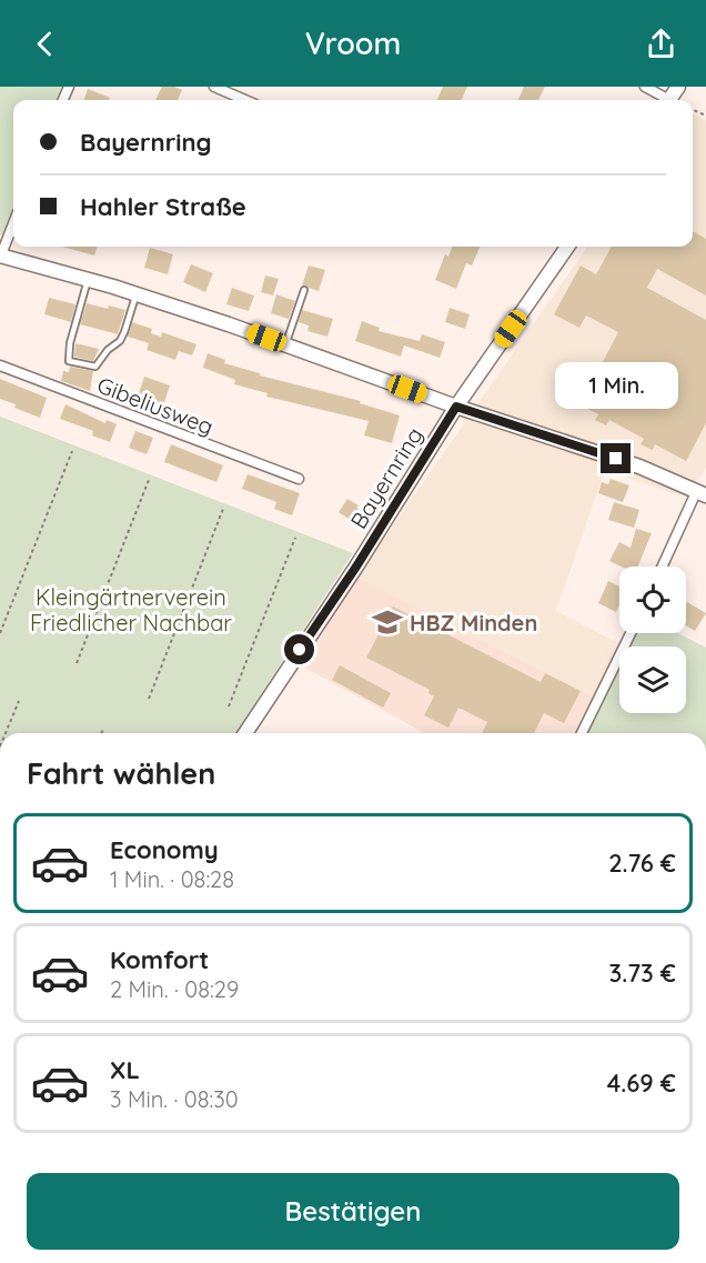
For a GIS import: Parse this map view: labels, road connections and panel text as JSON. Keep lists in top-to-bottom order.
{
  "streets": {
    "street": ["Gibeliusweg", "Bayernring"]
  },
  "parks": ["Kleingärtnerverein Friedlicher Nachbar"],
  "places": {
    "school or university": ["HBZ Minden"]
  },
  "page": {
    "header": "Vroom",
    "banner": ["Bayernring", "Hahler Straße"],
    "bubble": "1 Min.",
    "heading": "Fahrt wählen",
    "list": [
      {
        "name": "Economy",
        "note": "1 Min. · 08:28",
        "value": "2.76 €"
      },
      {
        "name": "Komfort",
        "note": "2 Min. · 08:29",
        "value": "3.73 €"
      },
      {
        "name": "XL",
        "note": "3 Min. · 08:30",
        "value": "4.69 €"
      }
    ],
    "buttons": "Bestätigen"
  }
}
